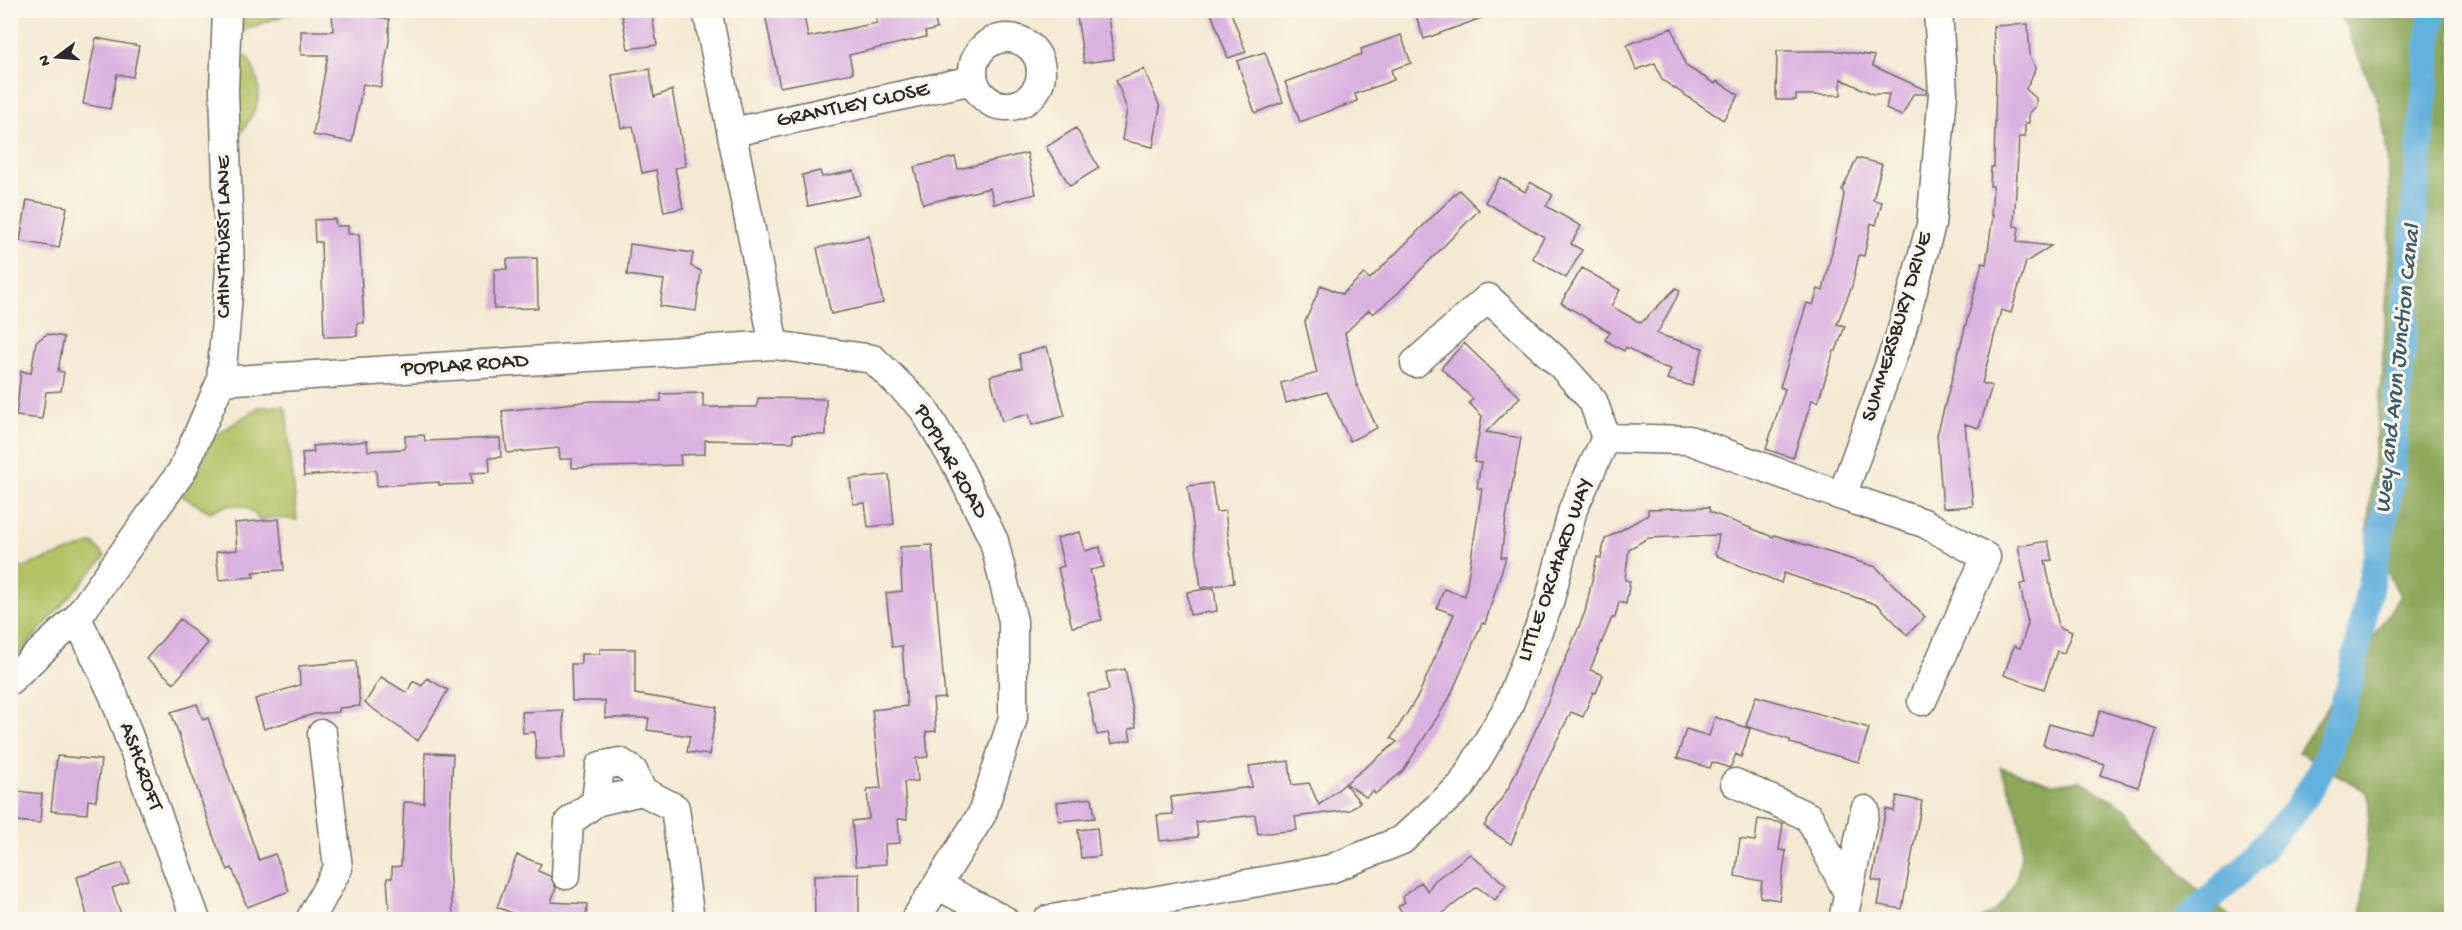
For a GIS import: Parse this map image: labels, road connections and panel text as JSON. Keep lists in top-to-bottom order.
{
  "streets": {
    "street": [
      "GRANTLEY CLOSE",
      "CHINTHURST LANE",
      "SUMMERSBURY DRIVE",
      "POPLAR ROAD",
      "LITTLE ORCHARD WAY",
      "ASHCROFT"
    ]
  },
  "crossings": [
    ["CHINTHURST LANE", "POPLAR ROAD"],
    ["CHINTHURST LANE", "ASHCROFT"]
  ],
  "water": ["Wey and Arun Junction Canal"],
  "north": "left"
}
